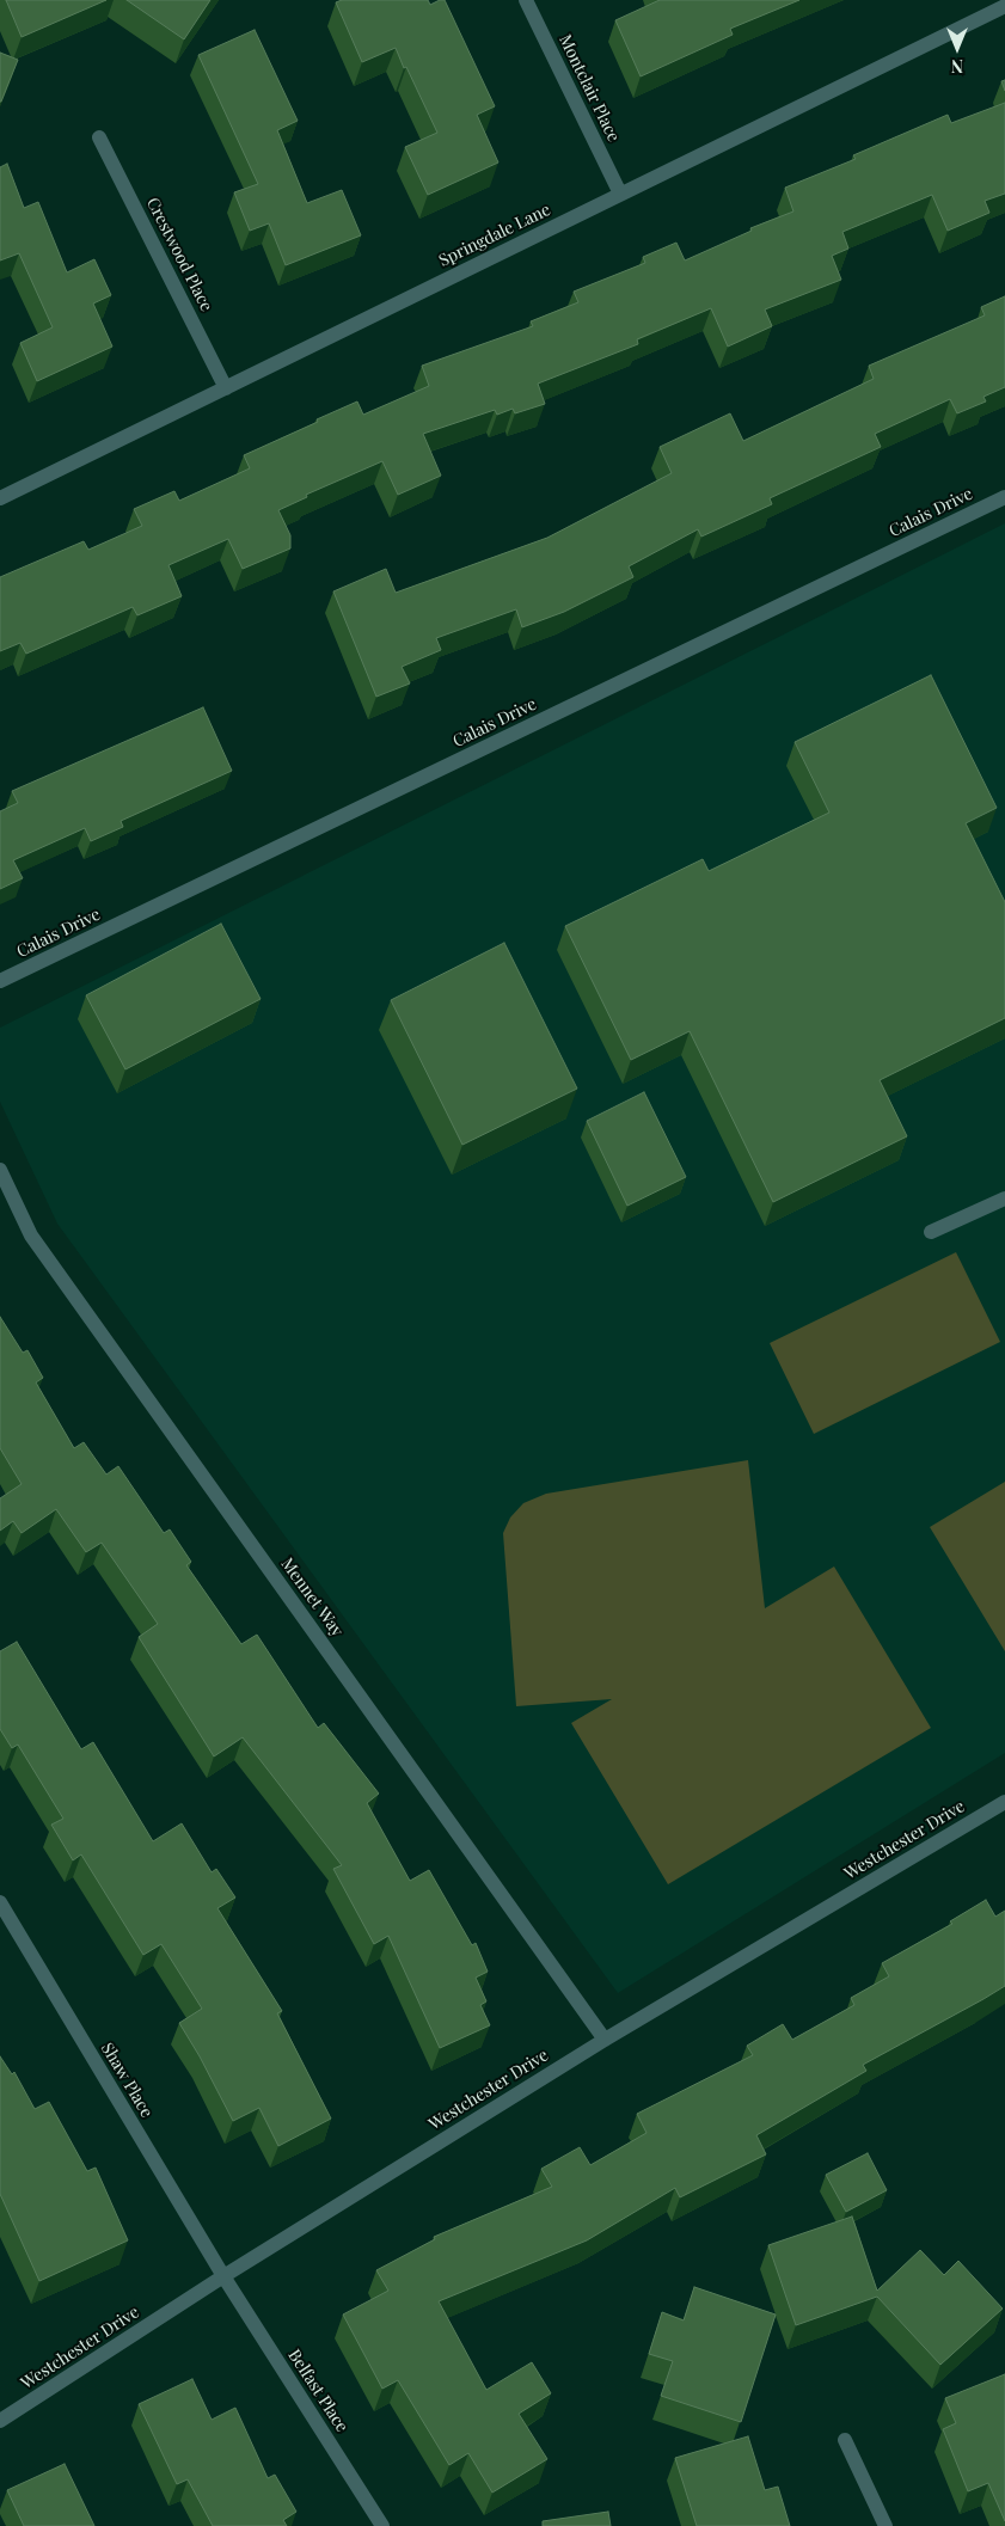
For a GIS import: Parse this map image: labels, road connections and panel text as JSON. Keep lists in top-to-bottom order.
{
  "streets": {
    "street": [
      "Montclair Place",
      "Springdale Lane",
      "Crestwood Place",
      "Calais Drive",
      "Mennet Way",
      "Westchester Drive",
      "Shaw Place",
      "Belfast Place"
    ]
  },
  "crossings": [
    ["Montclair Place", "Springdale Lane"],
    ["Springdale Lane", "Crestwood Place"],
    ["Mennet Way", "Westchester Drive"],
    ["Westchester Drive", "Shaw Place"],
    ["Westchester Drive", "Belfast Place"],
    ["Shaw Place", "Belfast Place"]
  ],
  "north": "bottom"
}
